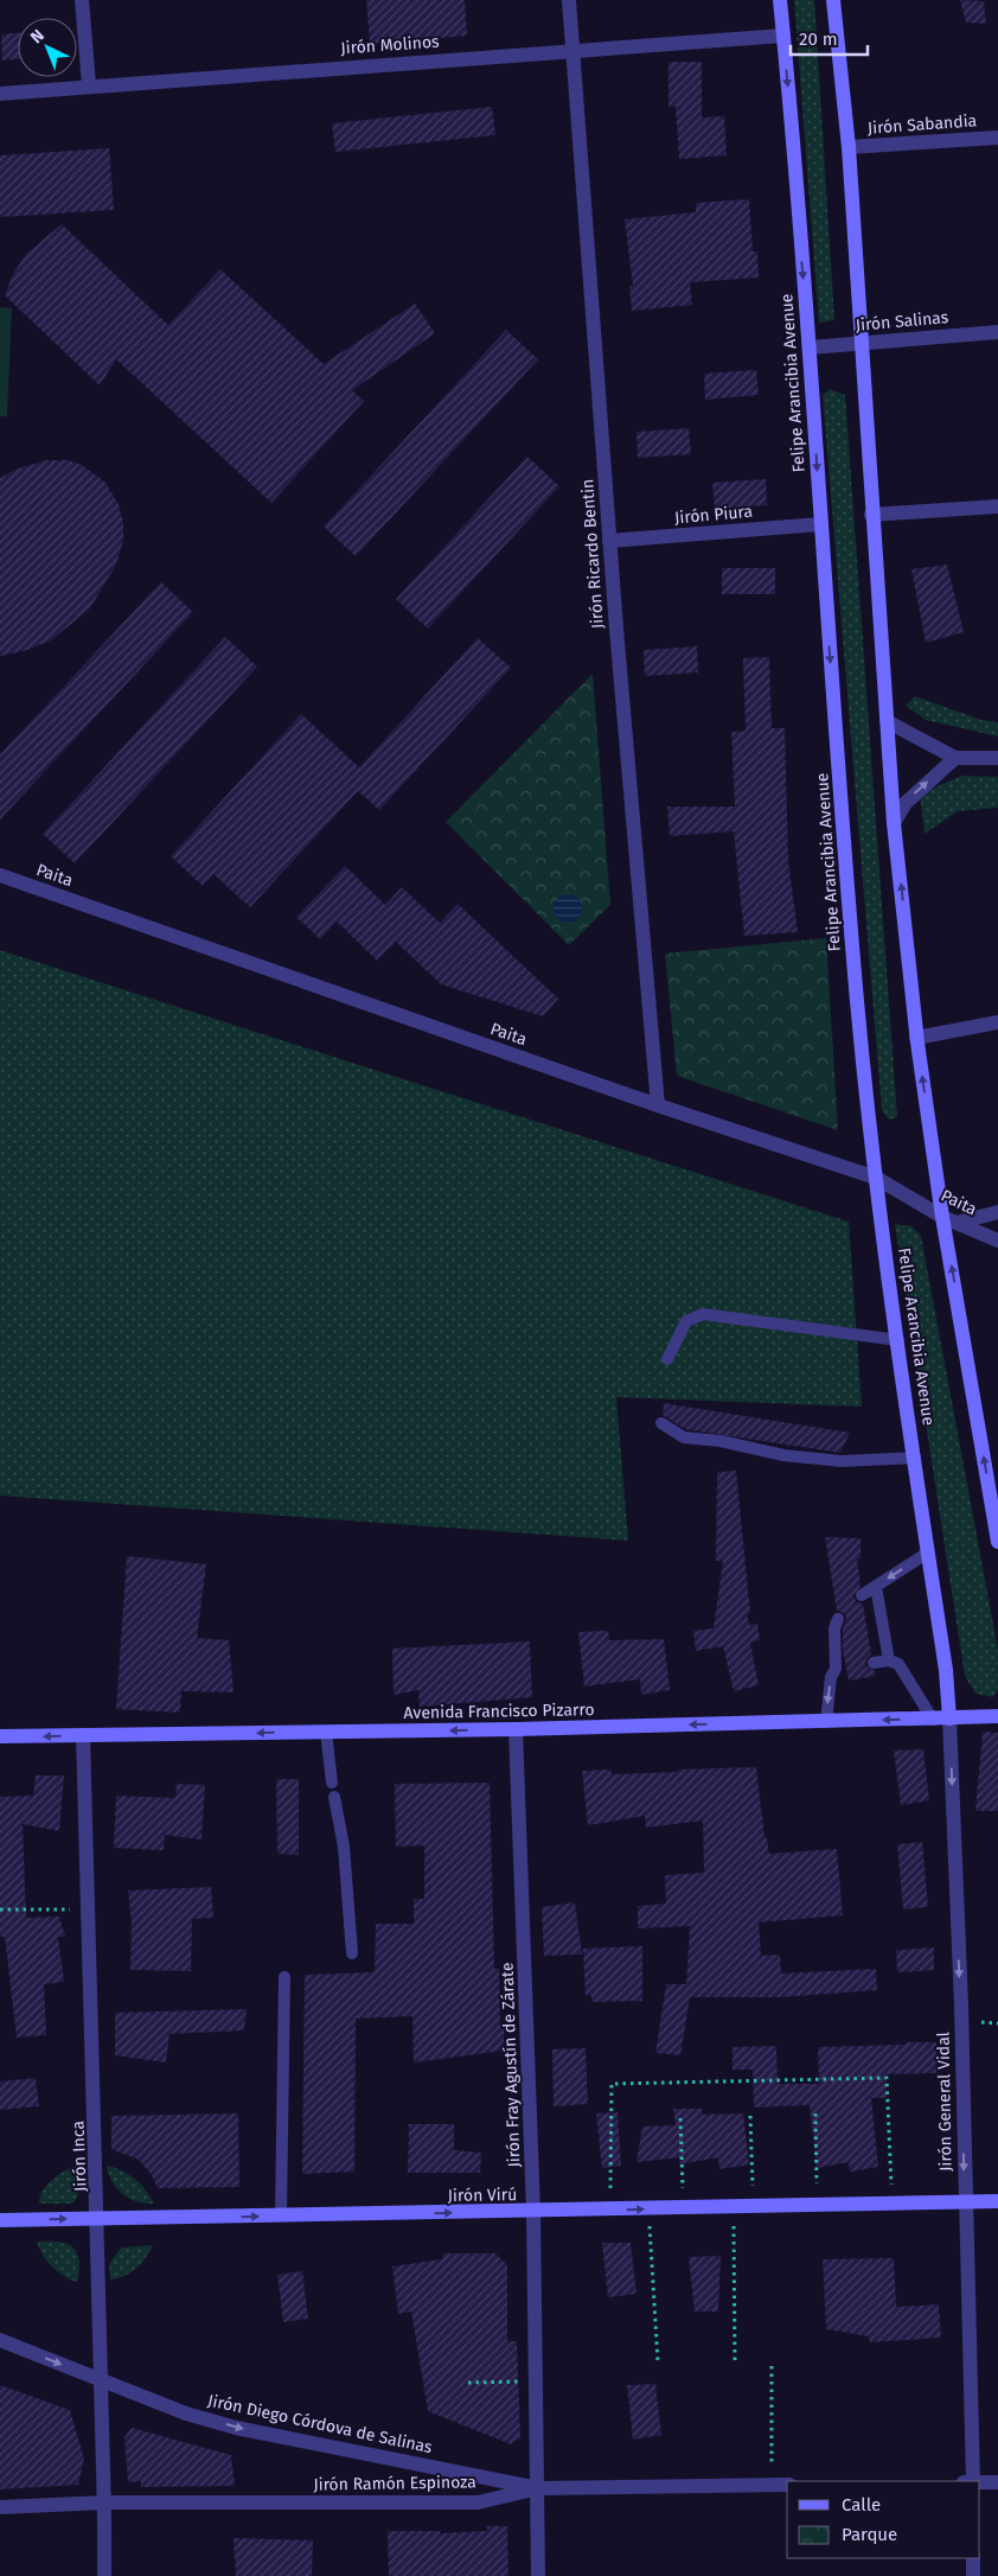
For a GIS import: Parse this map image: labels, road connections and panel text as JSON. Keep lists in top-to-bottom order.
{
  "streets": {
    "main road": ["Felipe Arancibia Avenue", "Avenida Francisco Pizarro", "Jirón Virú"],
    "street": [
      "Jirón Molinos",
      "Jirón Sabandia",
      "Jirón Salinas",
      "Jirón Piura",
      "Jirón Ricardo Bentin",
      "Paita",
      "Jirón Fray Agustín de Zárate",
      "Jirón General Vidal",
      "Jirón Inca",
      "Jirón Diego Córdova de Salinas",
      "Jirón Ramón Espinoza"
    ]
  },
  "crossings": [
    ["Jirón Molinos", "Felipe Arancibia Avenue"],
    ["Jirón Molinos", "Jirón Ricardo Bentin"],
    ["Jirón Salinas", "Felipe Arancibia Avenue"],
    ["Felipe Arancibia Avenue", "Jirón Piura"],
    ["Felipe Arancibia Avenue", "Paita"],
    ["Felipe Arancibia Avenue", "Avenida Francisco Pizarro"],
    ["Felipe Arancibia Avenue", "Jirón General Vidal"],
    ["Jirón Piura", "Jirón Ricardo Bentin"],
    ["Jirón Ricardo Bentin", "Paita"],
    ["Avenida Francisco Pizarro", "Jirón Fray Agustín de Zárate"],
    ["Avenida Francisco Pizarro", "Jirón General Vidal"],
    ["Avenida Francisco Pizarro", "Jirón Inca"],
    ["Jirón Fray Agustín de Zárate", "Jirón Virú"],
    ["Jirón Fray Agustín de Zárate", "Jirón Diego Córdova de Salinas"],
    ["Jirón Fray Agustín de Zárate", "Jirón Ramón Espinoza"],
    ["Jirón General Vidal", "Jirón Virú"],
    ["Jirón Inca", "Jirón Virú"],
    ["Jirón Inca", "Jirón Diego Córdova de Salinas"],
    ["Jirón Inca", "Jirón Ramón Espinoza"],
    ["Jirón Diego Córdova de Salinas", "Jirón Ramón Espinoza"]
  ],
  "one_way": [
    "Avenida Francisco Pizarro",
    "Jirón General Vidal",
    "Jirón Virú",
    "Jirón Diego Córdova de Salinas"
  ],
  "legend": ["Calle", "Parque"],
  "scale_bar": "20 m",
  "north": "top left"
}
